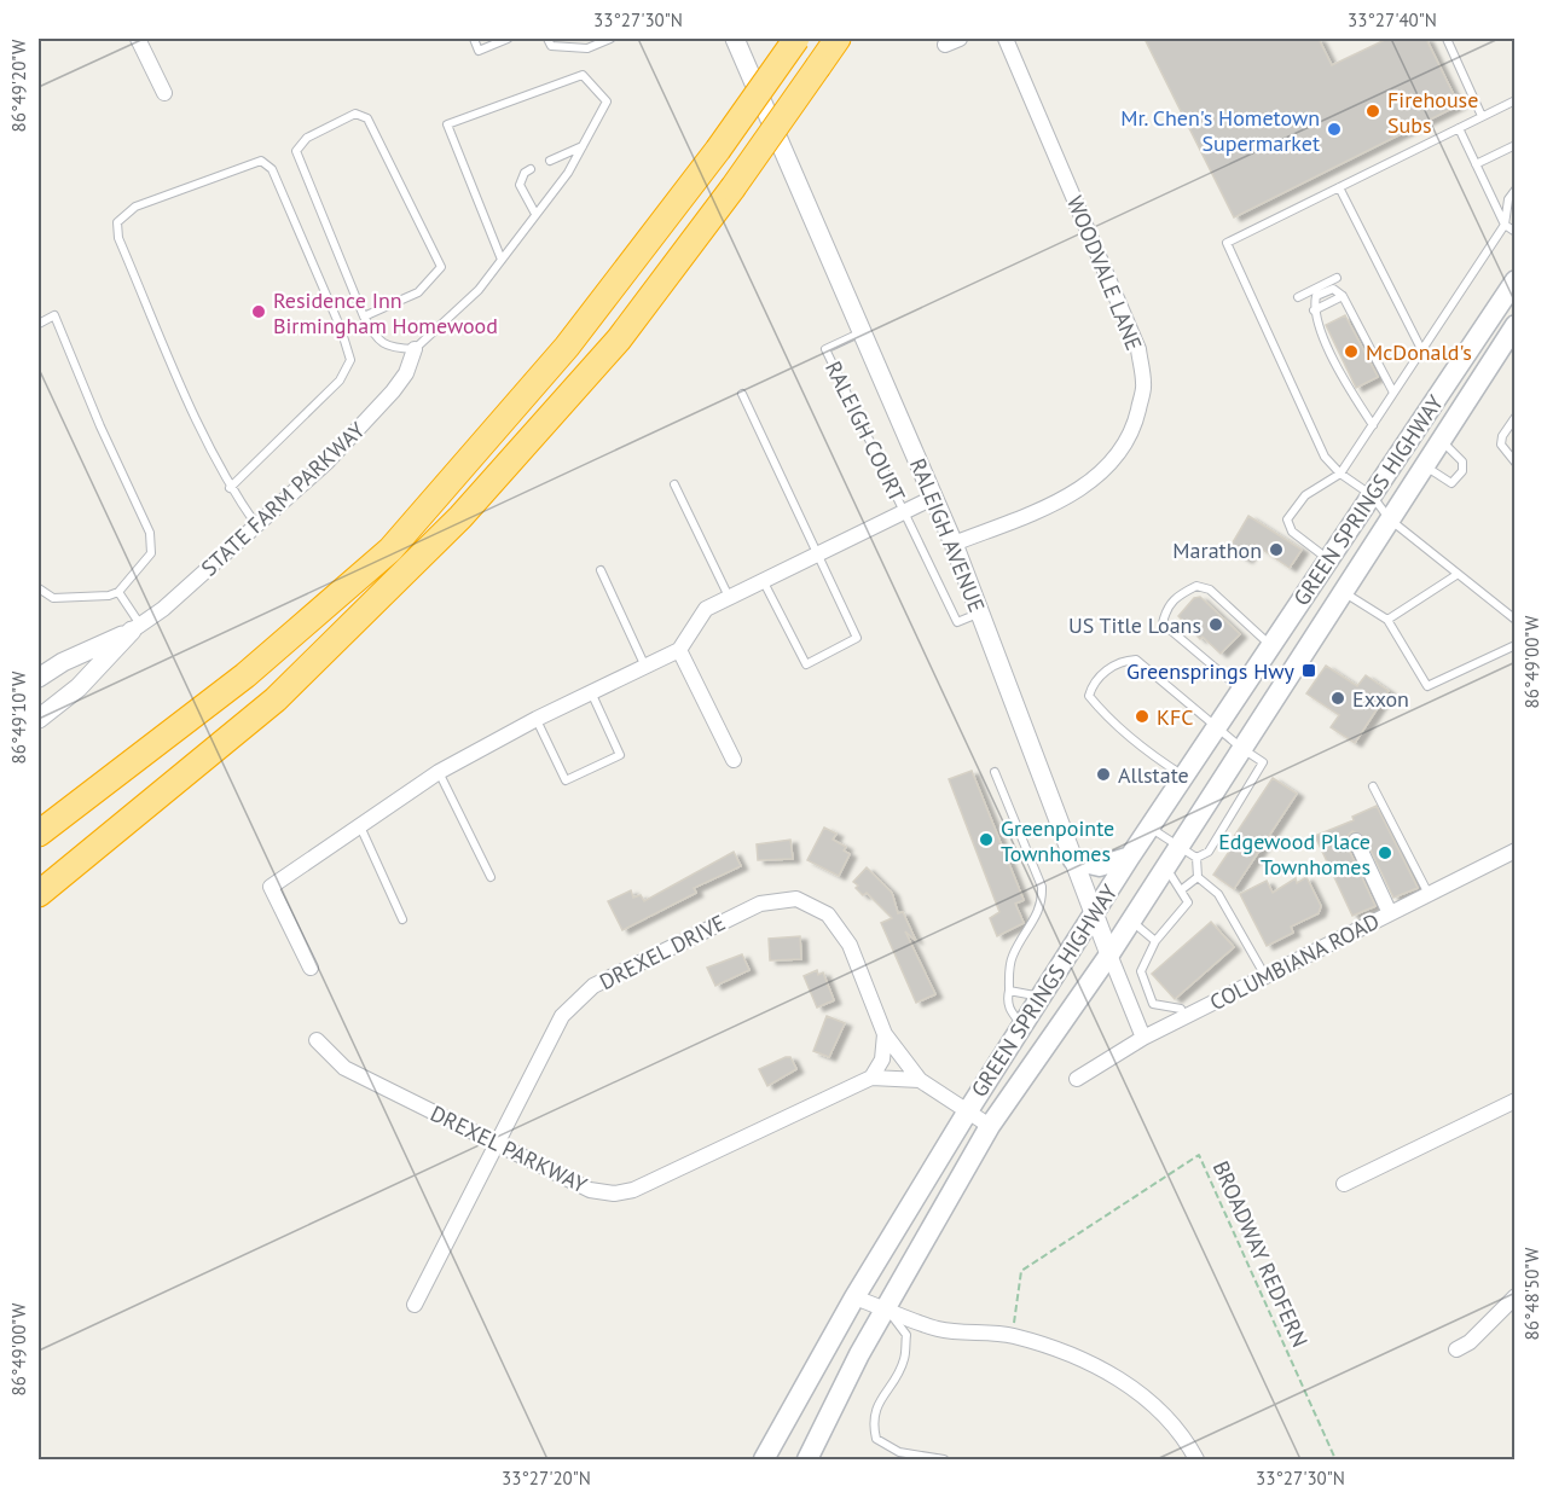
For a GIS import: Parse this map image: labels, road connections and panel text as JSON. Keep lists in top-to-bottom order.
{
  "streets": {
    "main road": ["GREEN SPRINGS HIGHWAY"],
    "street": [
      "WOODVALE LANE",
      "RALEIGH COURT",
      "STATE FARM PARKWAY",
      "RALEIGH AVENUE",
      "DREXEL DRIVE",
      "COLUMBIANA ROAD",
      "DREXEL PARKWAY"
    ],
    "path": ["BROADWAY REDFERN"]
  },
  "crossings": [
    ["WOODVALE LANE", "RALEIGH AVENUE"],
    ["RALEIGH COURT", "RALEIGH AVENUE"],
    ["GREEN SPRINGS HIGHWAY", "RALEIGH AVENUE"],
    ["RALEIGH AVENUE", "COLUMBIANA ROAD"],
    ["DREXEL DRIVE", "DREXEL PARKWAY"]
  ],
  "places": {
    "other": [
      "Firehouse Subs",
      "Mr. Chen's Hometown Supermarket",
      "Residence Inn Birmingham Homewood",
      "McDonald's",
      "Marathon",
      "US Title Loans",
      "Exxon",
      "KFC",
      "Allstate",
      "Greenpointe Townhomes",
      "Edgewood Place Townhomes"
    ],
    "transit": ["Greensprings Hwy"]
  },
  "coordinates": [
    "33°27'30\"N",
    "33°27'40\"N",
    "86°49'20\"W",
    "86°49'00\"W",
    "86°49'10\"W",
    "86°48'50\"W",
    "33°27'20\"N"
  ]
}
